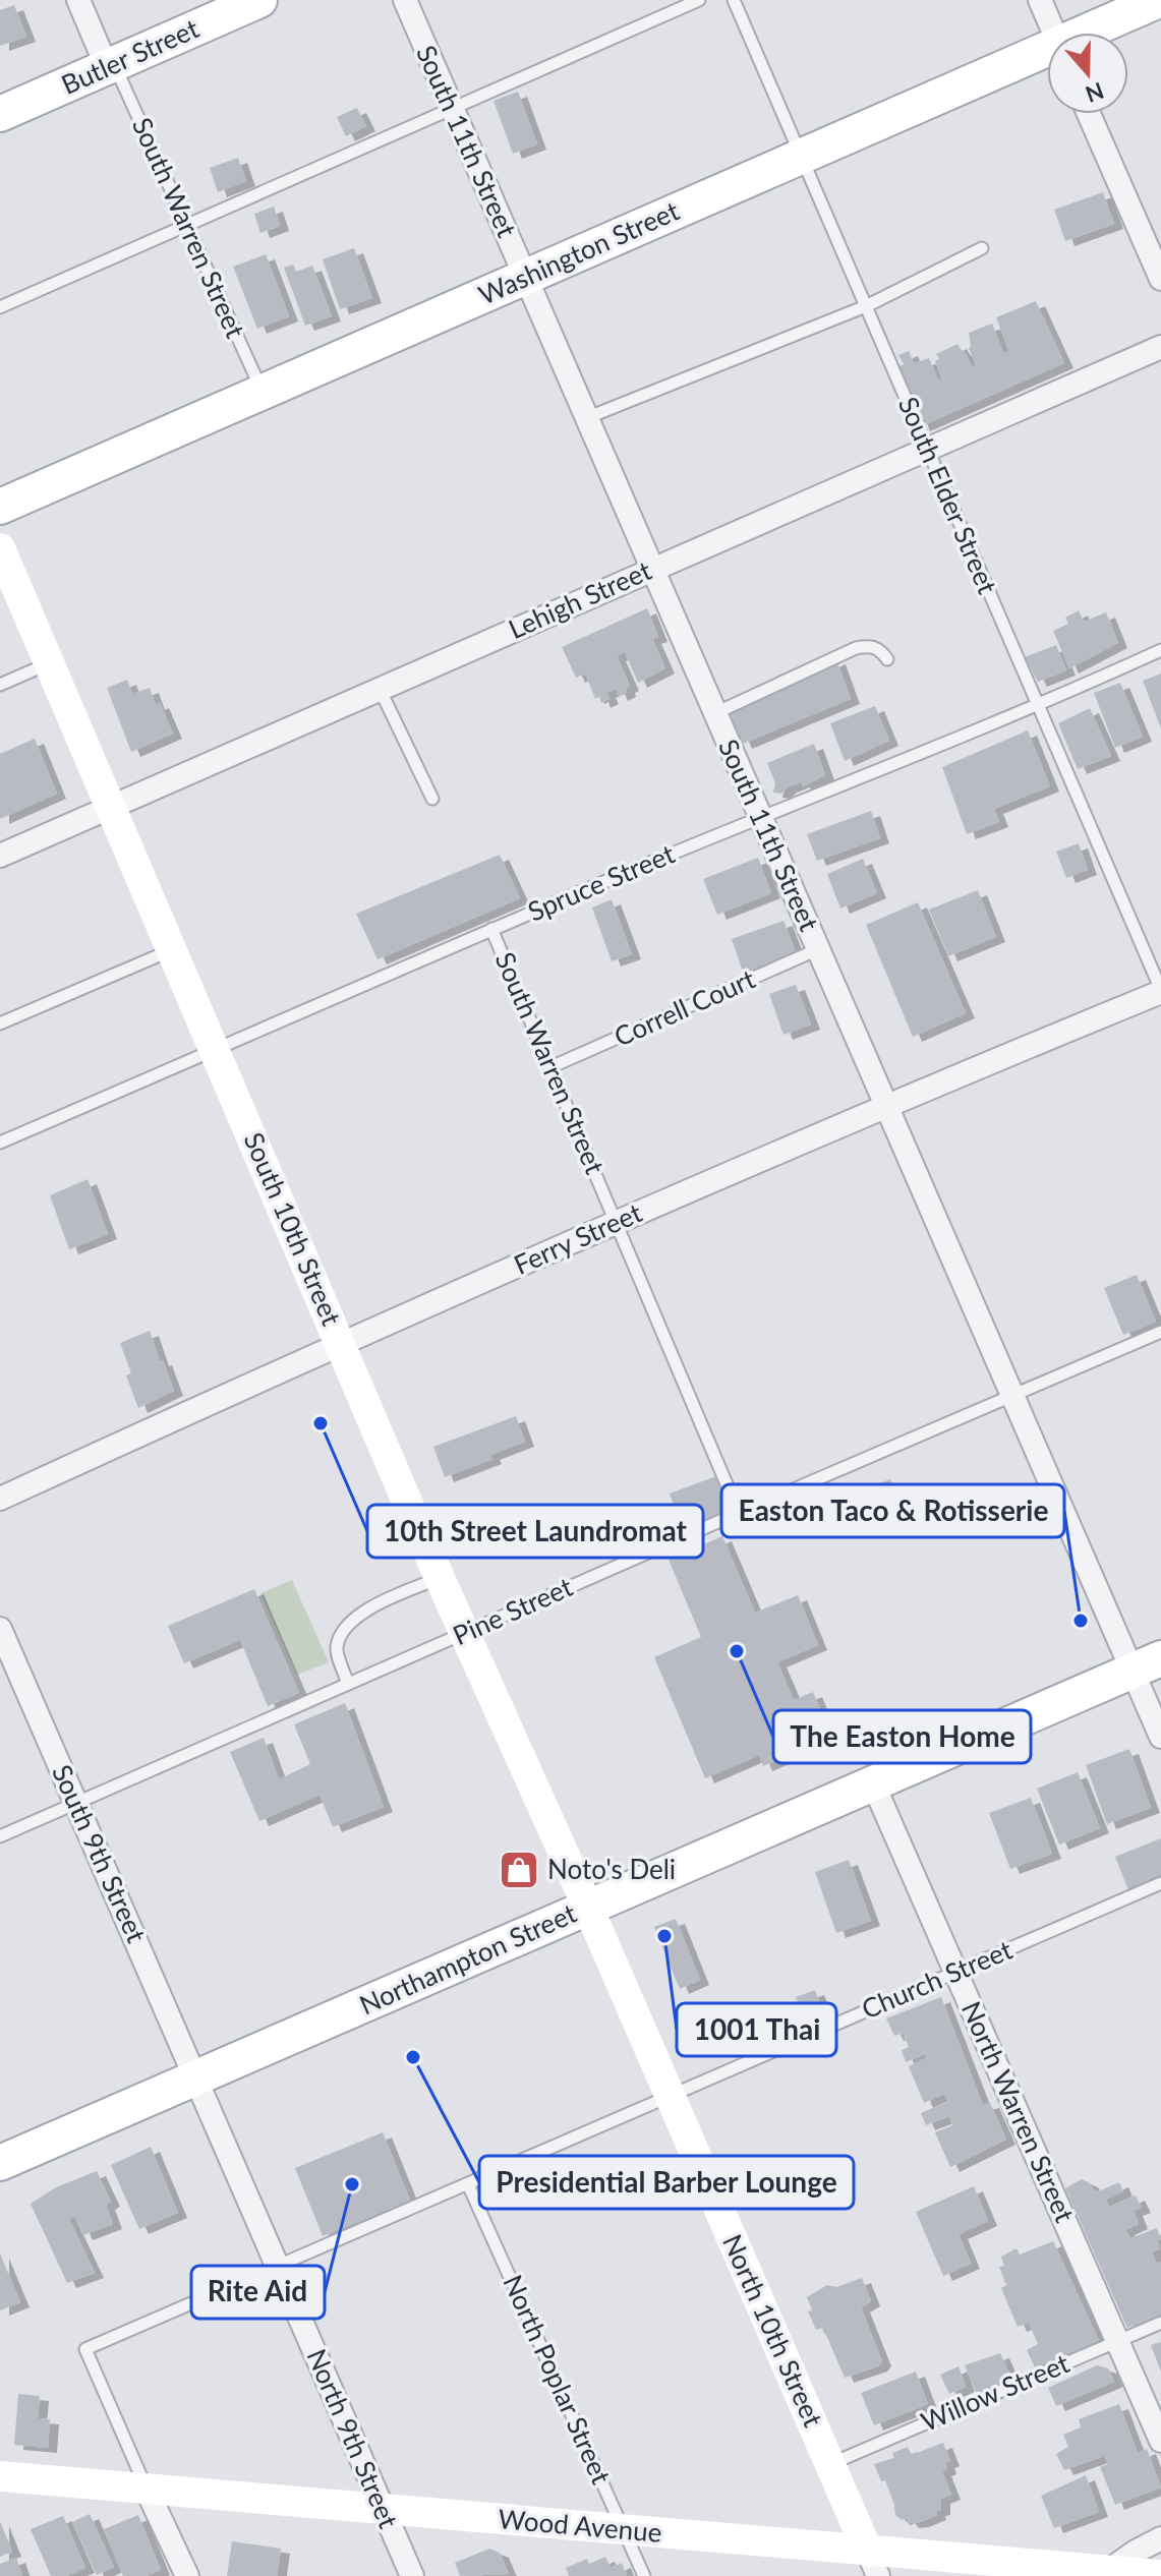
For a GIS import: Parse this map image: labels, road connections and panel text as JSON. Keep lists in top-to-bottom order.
{
  "streets": {
    "main road": ["Butler Street", "Washington Street", "Northampton Street"],
    "street": [
      "South 11th Street",
      "South Warren Street",
      "Lehigh Street",
      "South 10th Street",
      "Ferry Street",
      "South 9th Street",
      "North Warren Street",
      "North 10th Street",
      "North 9th Street",
      "Wood Avenue"
    ],
    "lane": [
      "South Elder Street",
      "Spruce Street",
      "Correll Court",
      "Pine Street",
      "Church Street",
      "North Poplar Street",
      "Willow Street"
    ]
  },
  "crossings": [
    ["Butler Street", "South Warren Street"],
    ["South 11th Street", "Washington Street"],
    ["South 11th Street", "Lehigh Street"],
    ["South 11th Street", "Spruce Street"],
    ["South 11th Street", "Correll Court"],
    ["South 11th Street", "Ferry Street"],
    ["South 11th Street", "Pine Street"],
    ["South 11th Street", "Northampton Street"],
    ["South Warren Street", "Washington Street"],
    ["South Warren Street", "Spruce Street"],
    ["South Warren Street", "Correll Court"],
    ["South Warren Street", "Ferry Street"],
    ["South Warren Street", "Pine Street"],
    ["Washington Street", "South Elder Street"],
    ["South Elder Street", "Lehigh Street"],
    ["South Elder Street", "Spruce Street"],
    ["South Elder Street", "Ferry Street"],
    ["Lehigh Street", "South 10th Street"],
    ["Spruce Street", "South 10th Street"],
    ["South 10th Street", "Ferry Street"],
    ["South 10th Street", "Pine Street"],
    ["South 10th Street", "Northampton Street"],
    ["South 10th Street", "North 10th Street"],
    ["Pine Street", "South 9th Street"],
    ["South 9th Street", "Northampton Street"],
    ["South 9th Street", "North 9th Street"],
    ["Northampton Street", "North Warren Street"],
    ["Northampton Street", "North 10th Street"],
    ["Northampton Street", "North 9th Street"],
    ["Church Street", "North Warren Street"],
    ["Church Street", "North 10th Street"],
    ["Church Street", "North Poplar Street"],
    ["Church Street", "North 9th Street"],
    ["Church Street", "Wood Avenue"],
    ["North Warren Street", "Willow Street"],
    ["North 10th Street", "Willow Street"],
    ["North 10th Street", "Wood Avenue"],
    ["North Poplar Street", "Wood Avenue"],
    ["North 9th Street", "Wood Avenue"]
  ],
  "places": {
    "other": [
      "10th Street Laundromat",
      "Easton Taco & Rotisserie",
      "The Easton Home",
      "1001 Thai",
      "Presidential Barber Lounge",
      "Rite Aid"
    ],
    "shop": ["Noto's Deli"]
  },
  "north": "bottom"
}
